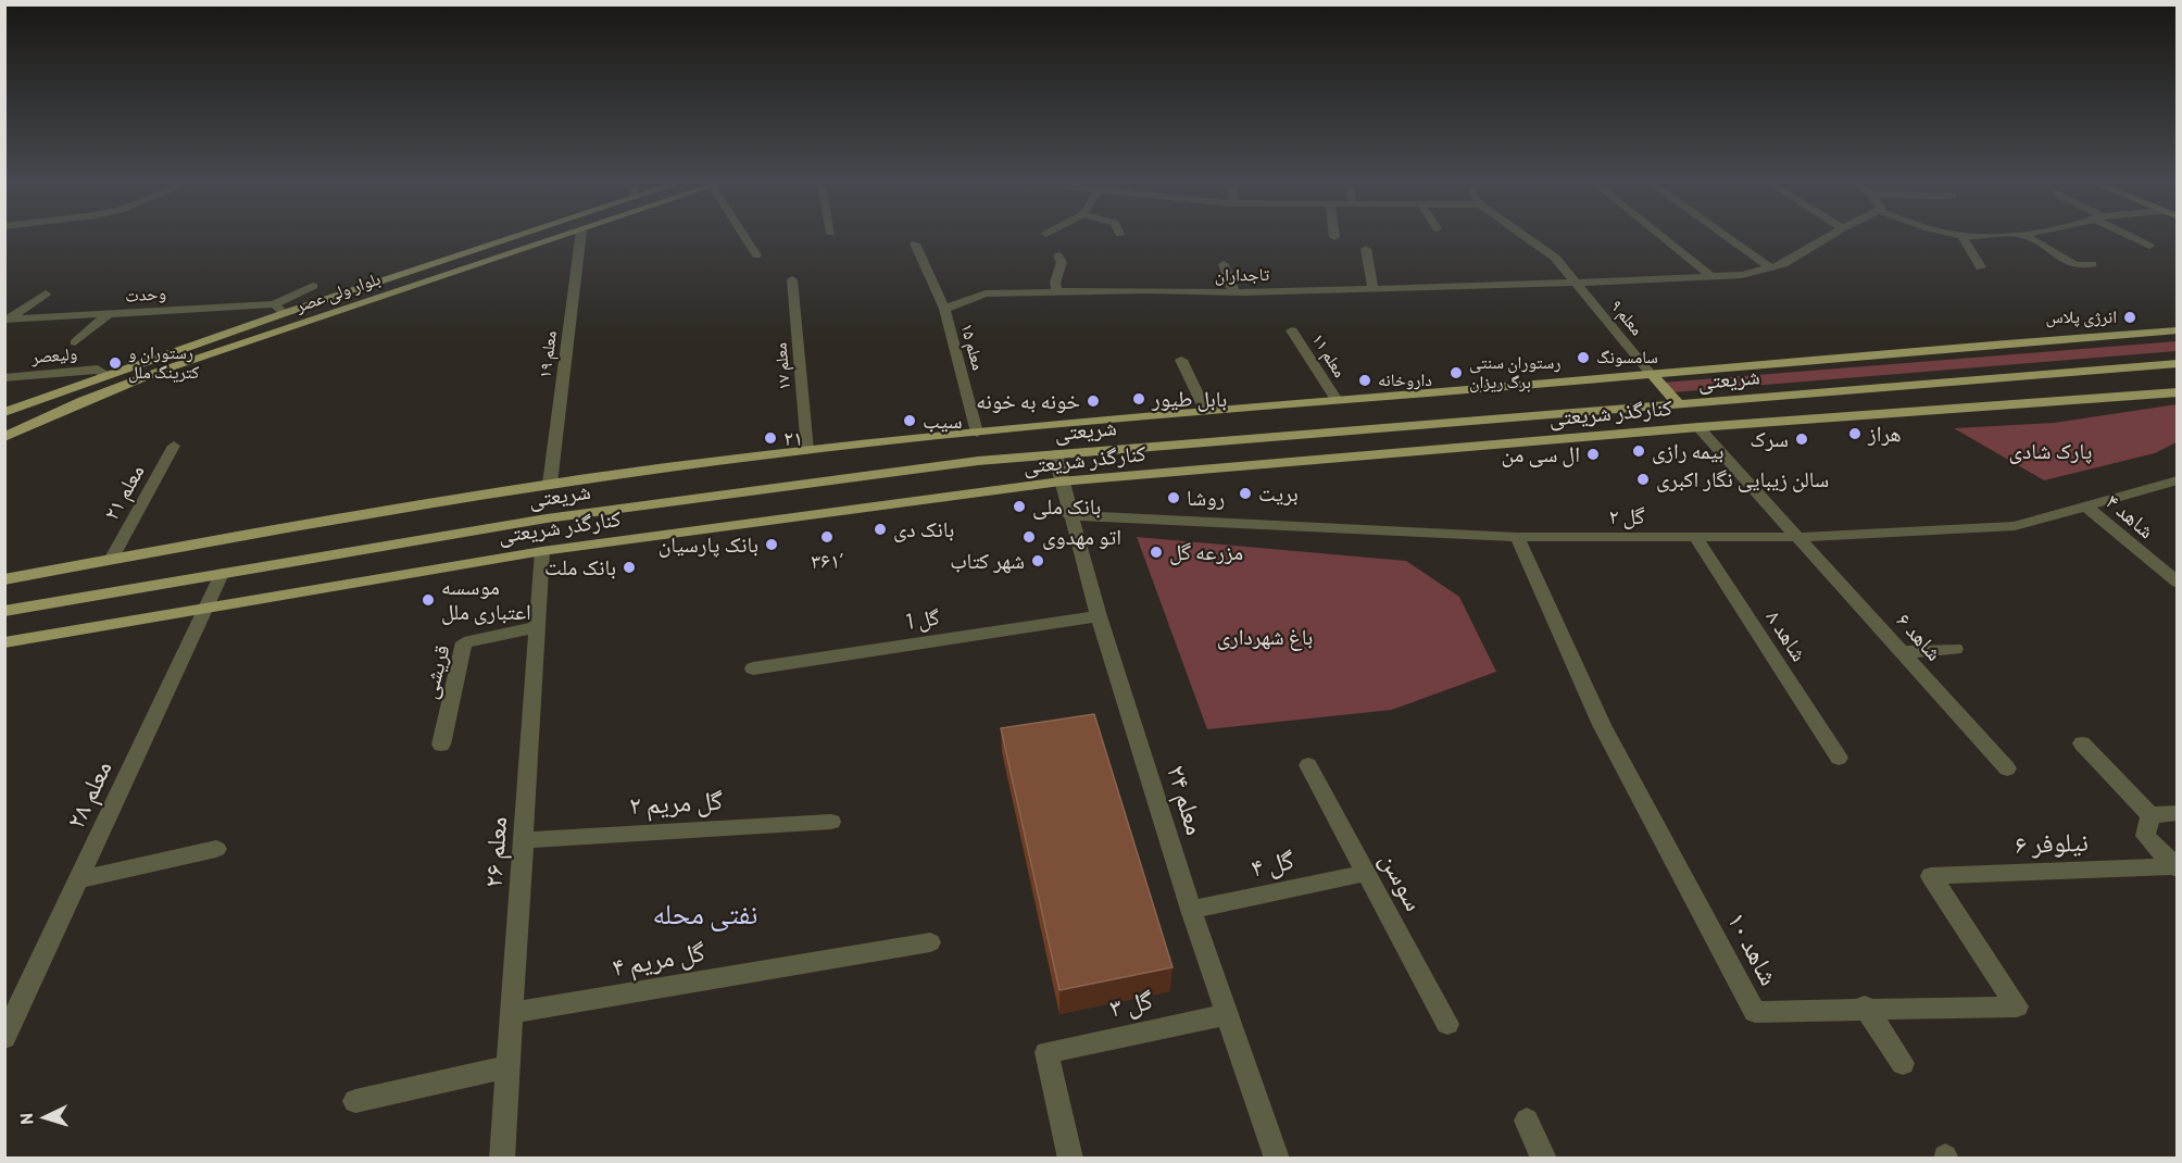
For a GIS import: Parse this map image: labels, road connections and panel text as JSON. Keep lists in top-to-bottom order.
{
  "streets": {
    "main road": ["بلوار ولی عصر", "شریعتی", "کنارگذر شریعتی"],
    "street": [
      "تاجداران",
      "وحدت",
      "معلم ۹",
      "معلم ۱۵",
      "معلم ۱۹",
      "ولیعصر",
      "معلم ۱۱",
      "معلم ۱۷",
      "معلم ۲۱",
      "گل ۲",
      "شاهد ۴",
      "گل 1",
      "شاهد ۸",
      "شاهد ۶",
      "قریشی",
      "معلم ۲۸",
      "معلم ۲۴",
      "گل مریم ۲",
      "نیلوفر ۶",
      "معلم ۲۶",
      "گل ۴",
      "سوسن",
      "شاهد ۱۰",
      "گل مریم ۴",
      "گل ۳"
    ]
  },
  "crossings": [
    ["تاجداران", "معلم ۹"],
    ["تاجداران", "معلم ۱۵"],
    ["بلوار ولی عصر", "ولیعصر"],
    ["معلم ۹", "کنارگذر شریعتی"],
    ["معلم ۱۵", "کنارگذر شریعتی"],
    ["معلم ۱۹", "کنارگذر شریعتی"],
    ["معلم ۱۱", "کنارگذر شریعتی"],
    ["معلم ۱۷", "کنارگذر شریعتی"],
    ["شریعتی", "معلم ۲۸"],
    ["شریعتی", "معلم ۲۴"],
    ["کنارگذر شریعتی", "معلم ۲۱"],
    ["کنارگذر شریعتی", "شاهد ۶"],
    ["کنارگذر شریعتی", "معلم ۲۸"],
    ["کنارگذر شریعتی", "معلم ۲۴"],
    ["کنارگذر شریعتی", "معلم ۲۶"],
    ["گل ۲", "شاهد ۴"],
    ["گل ۲", "شاهد ۸"],
    ["گل ۲", "شاهد ۶"],
    ["گل ۲", "معلم ۲۴"],
    ["گل ۲", "شاهد ۱۰"],
    ["گل 1", "معلم ۲۴"],
    ["قریشی", "معلم ۲۶"],
    ["معلم ۲۴", "گل ۴"],
    ["معلم ۲۴", "گل ۳"],
    ["گل مریم ۲", "معلم ۲۶"],
    ["نیلوفر ۶", "شاهد ۱۰"],
    ["معلم ۲۶", "گل مریم ۴"],
    ["گل ۴", "سوسن"]
  ],
  "districts": ["نفتی محله"],
  "parks": ["پارک شادی", "باغ شهرداری"],
  "places": [
    "انرژی پلاس",
    "سامسونگ",
    "رستوران و کترینگ ملل",
    "رستوران سنتی برگ ریزان",
    "داروخانه",
    "بابل طیور",
    "خونه به خونه",
    "سیب",
    "هراز",
    "۲۱",
    "سرک",
    "بیمه رازی",
    "ال سی من",
    "سالن زیبایی نگار اکبری",
    "بریت",
    "روشا",
    "بانک ملی",
    "بانک دی",
    "۳۶۱’",
    "اتو مهدوی",
    "بانک پارسیان",
    "مزرعه گل",
    "شهر کتاب",
    "بانک ملت",
    "موسسه اعتباری ملل"
  ],
  "north": "left"
}
